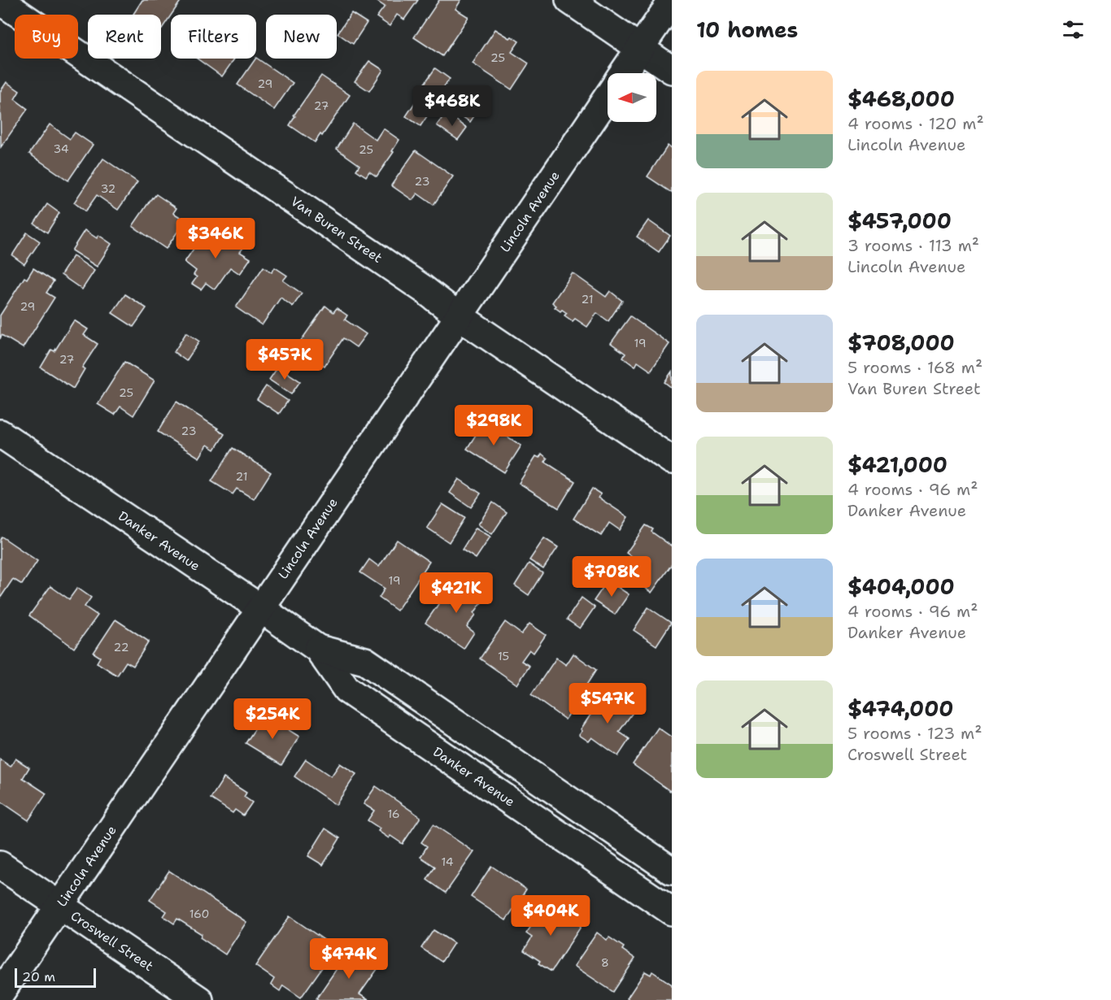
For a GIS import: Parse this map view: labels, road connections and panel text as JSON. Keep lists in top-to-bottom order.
{
  "streets": {
    "street": [
      "Lincoln Avenue",
      "Van Buren Street",
      "Danker Avenue",
      "Croswell Street"
    ]
  },
  "crossings": [
    ["Lincoln Avenue", "Van Buren Street"],
    ["Lincoln Avenue", "Danker Avenue"],
    ["Lincoln Avenue", "Croswell Street"]
  ],
  "house_numbers": [
    "25",
    "29",
    "27",
    "34",
    "25",
    "23",
    "32",
    "21",
    "29",
    "19",
    "27",
    "25",
    "23",
    "21",
    "19",
    "22",
    "15",
    "16",
    "14",
    "160",
    "8"
  ],
  "scale_bar": "20 m",
  "north": "left",
  "page": {
    "heading": "10 homes",
    "chip": [
      "Buy",
      "Rent",
      "Filters",
      "New"
    ],
    "list": [
      {
        "name": "$468,000",
        "note": "4 rooms · 120 m² · Lincoln Avenue"
      },
      {
        "name": "$457,000",
        "note": "3 rooms · 113 m² · Lincoln Avenue"
      },
      {
        "name": "$708,000",
        "note": "5 rooms · 168 m² · Van Buren Street"
      },
      {
        "name": "$421,000",
        "note": "4 rooms · 96 m² · Danker Avenue"
      },
      {
        "name": "$404,000",
        "note": "4 rooms · 96 m² · Danker Avenue"
      },
      {
        "name": "$474,000",
        "note": "5 rooms · 123 m² · Croswell Street"
      }
    ],
    "price": [
      "$468K",
      "$346K",
      "$457K",
      "$298K",
      "$708K",
      "$421K",
      "$547K",
      "$254K",
      "$404K",
      "$474K"
    ],
    "scale": "20 m"
  }
}
